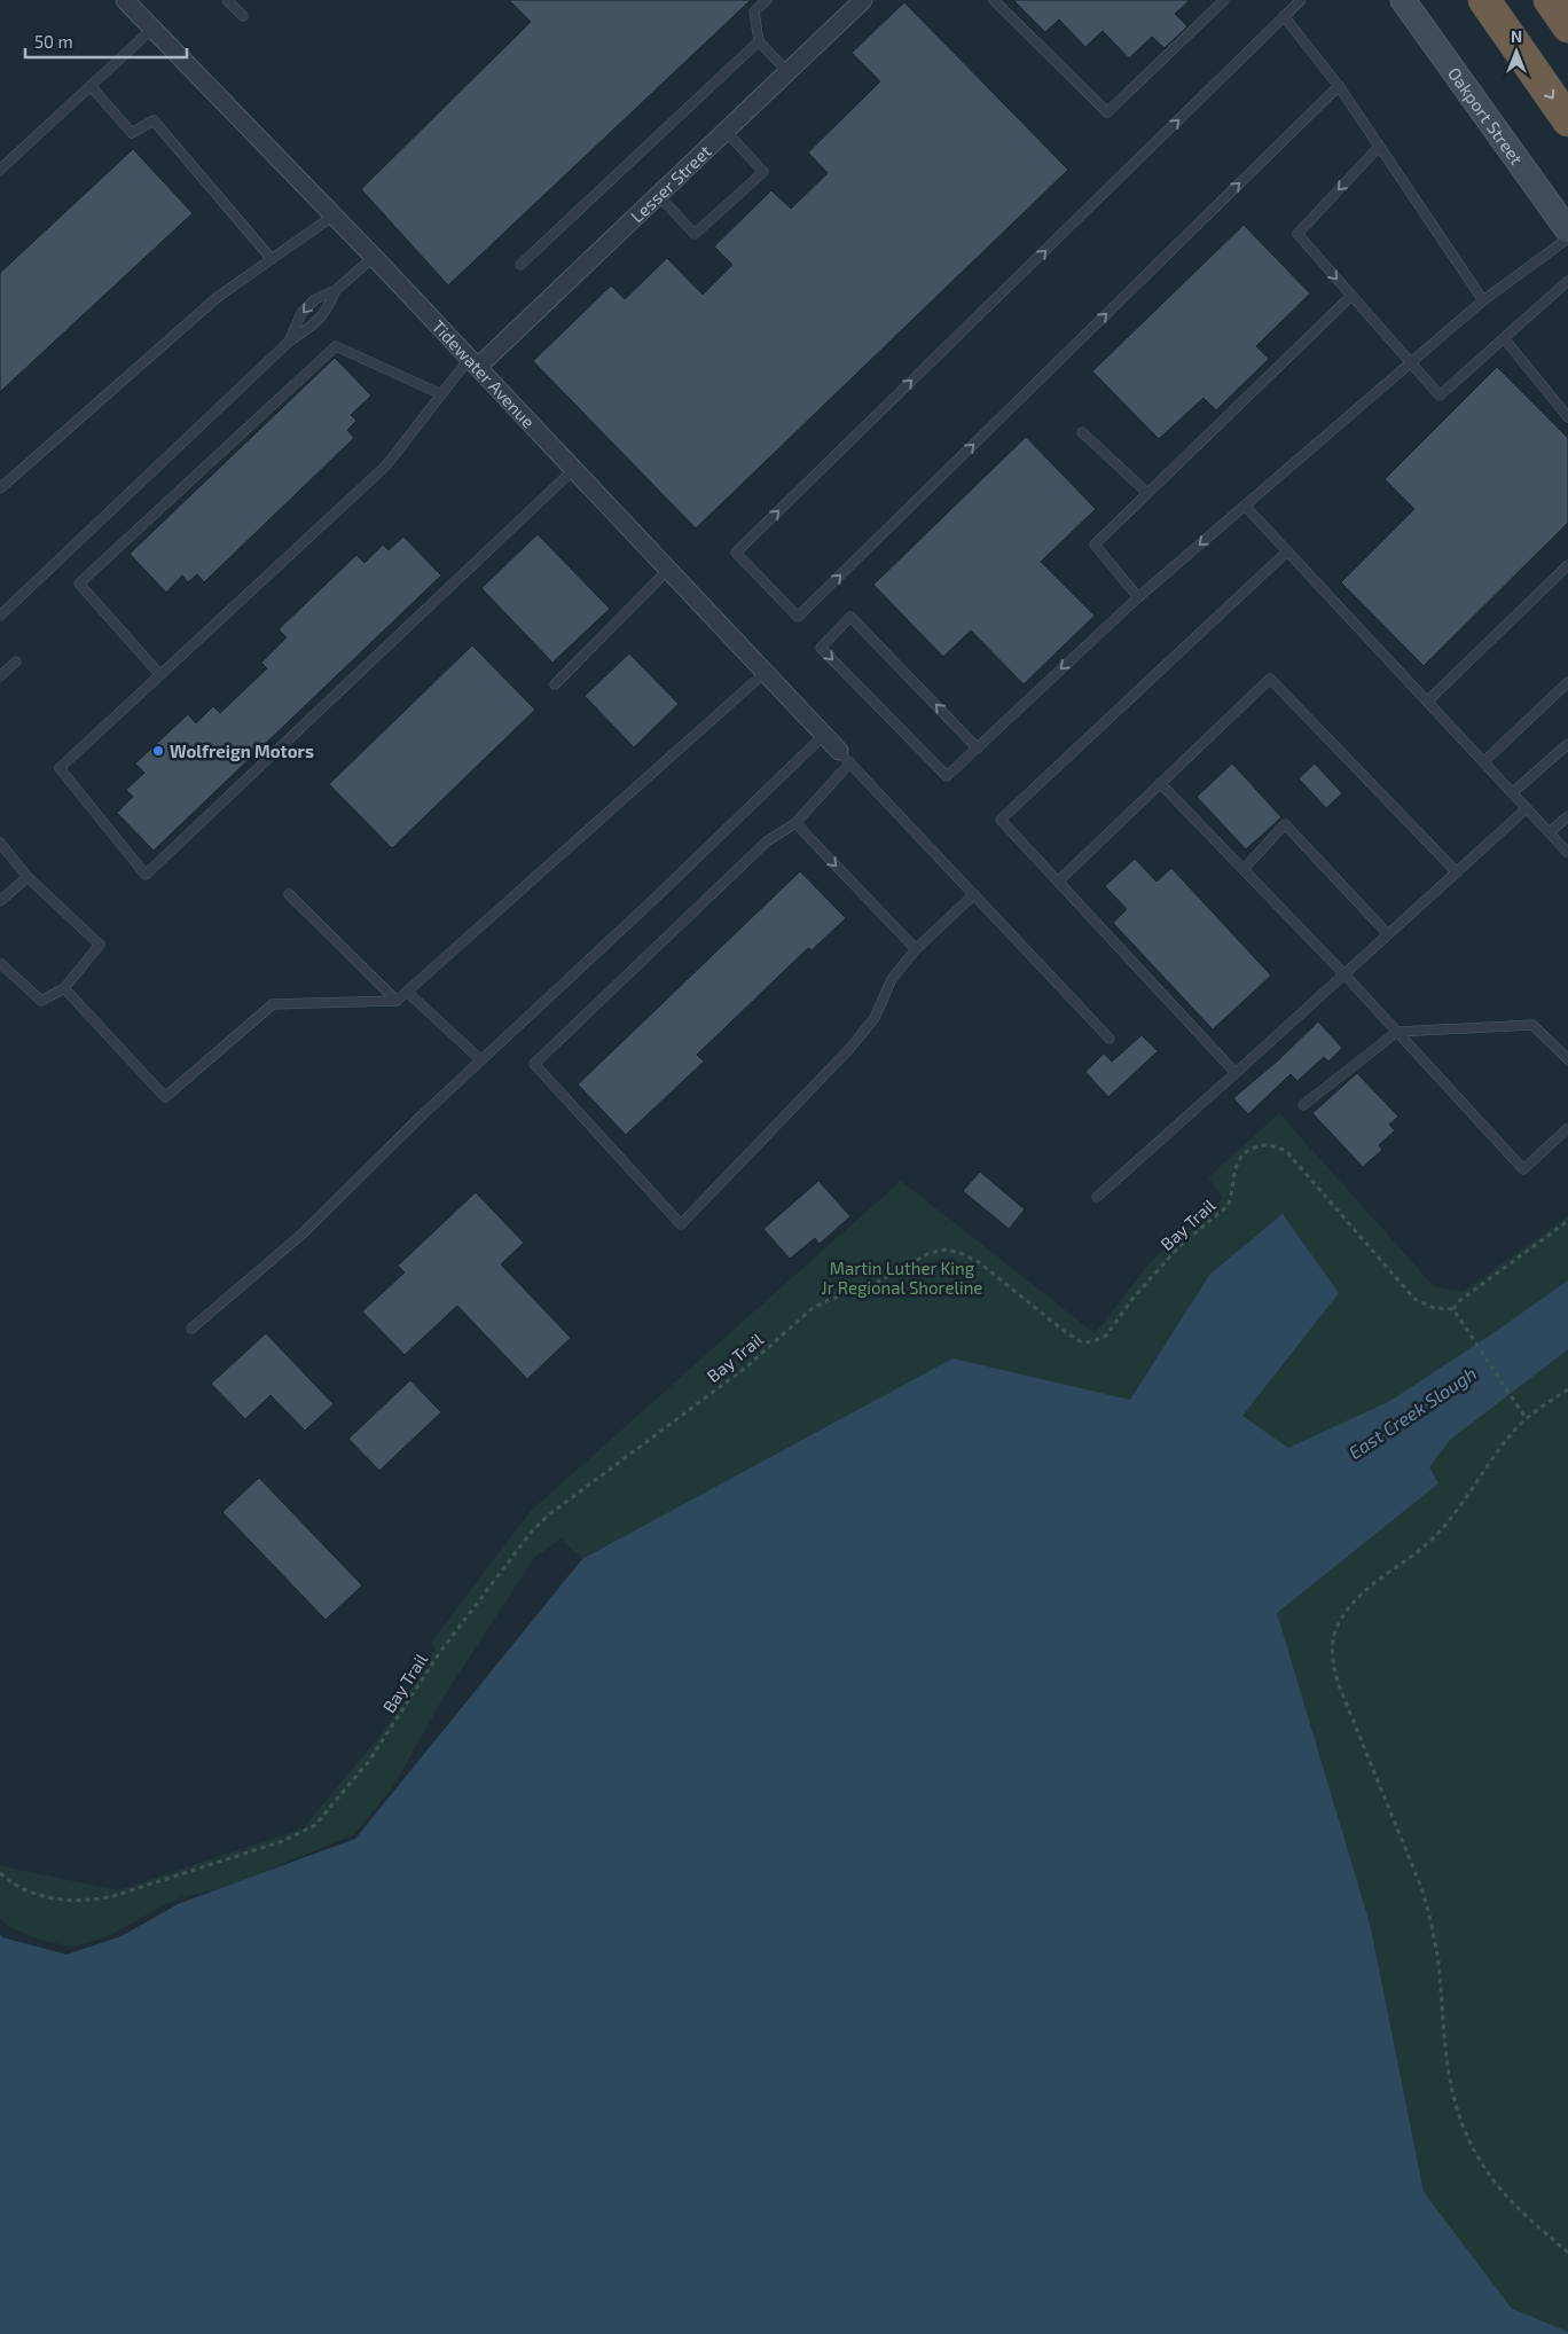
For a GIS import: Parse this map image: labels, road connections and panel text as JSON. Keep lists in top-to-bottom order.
{
  "streets": {
    "main road": ["Oakport Street"],
    "street": ["Lesser Street", "Tidewater Avenue"],
    "path": ["Bay Trail"]
  },
  "crossings": [
    ["Lesser Street", "Tidewater Avenue"]
  ],
  "water": ["East Creek Slough"],
  "parks": ["Martin Luther King Jr Regional Shoreline"],
  "places": ["Wolfreign Motors"],
  "scale_bar": "50 m",
  "north": "top"
}
